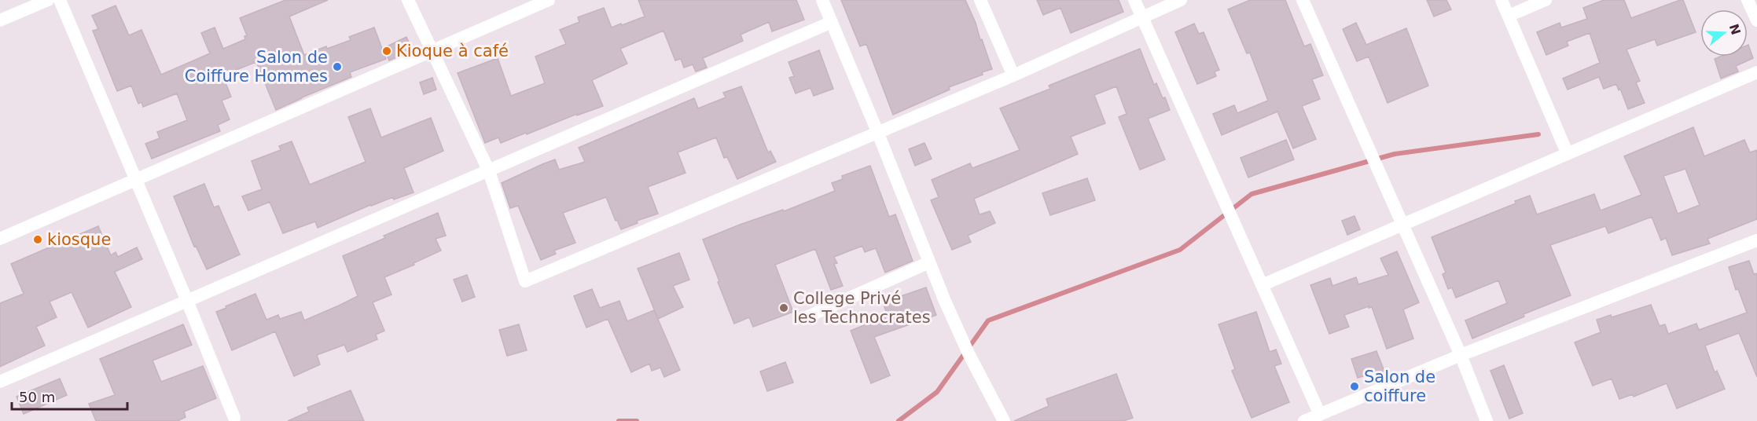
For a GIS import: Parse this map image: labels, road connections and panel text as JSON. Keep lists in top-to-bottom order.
{
  "places": [
    "Kioque à café",
    "Salon de Coiffure Hommes",
    "kiosque",
    "College Privé les Technocrates",
    "Salon de coiffure"
  ],
  "scale_bar": "50 m",
  "north": "right"
}
